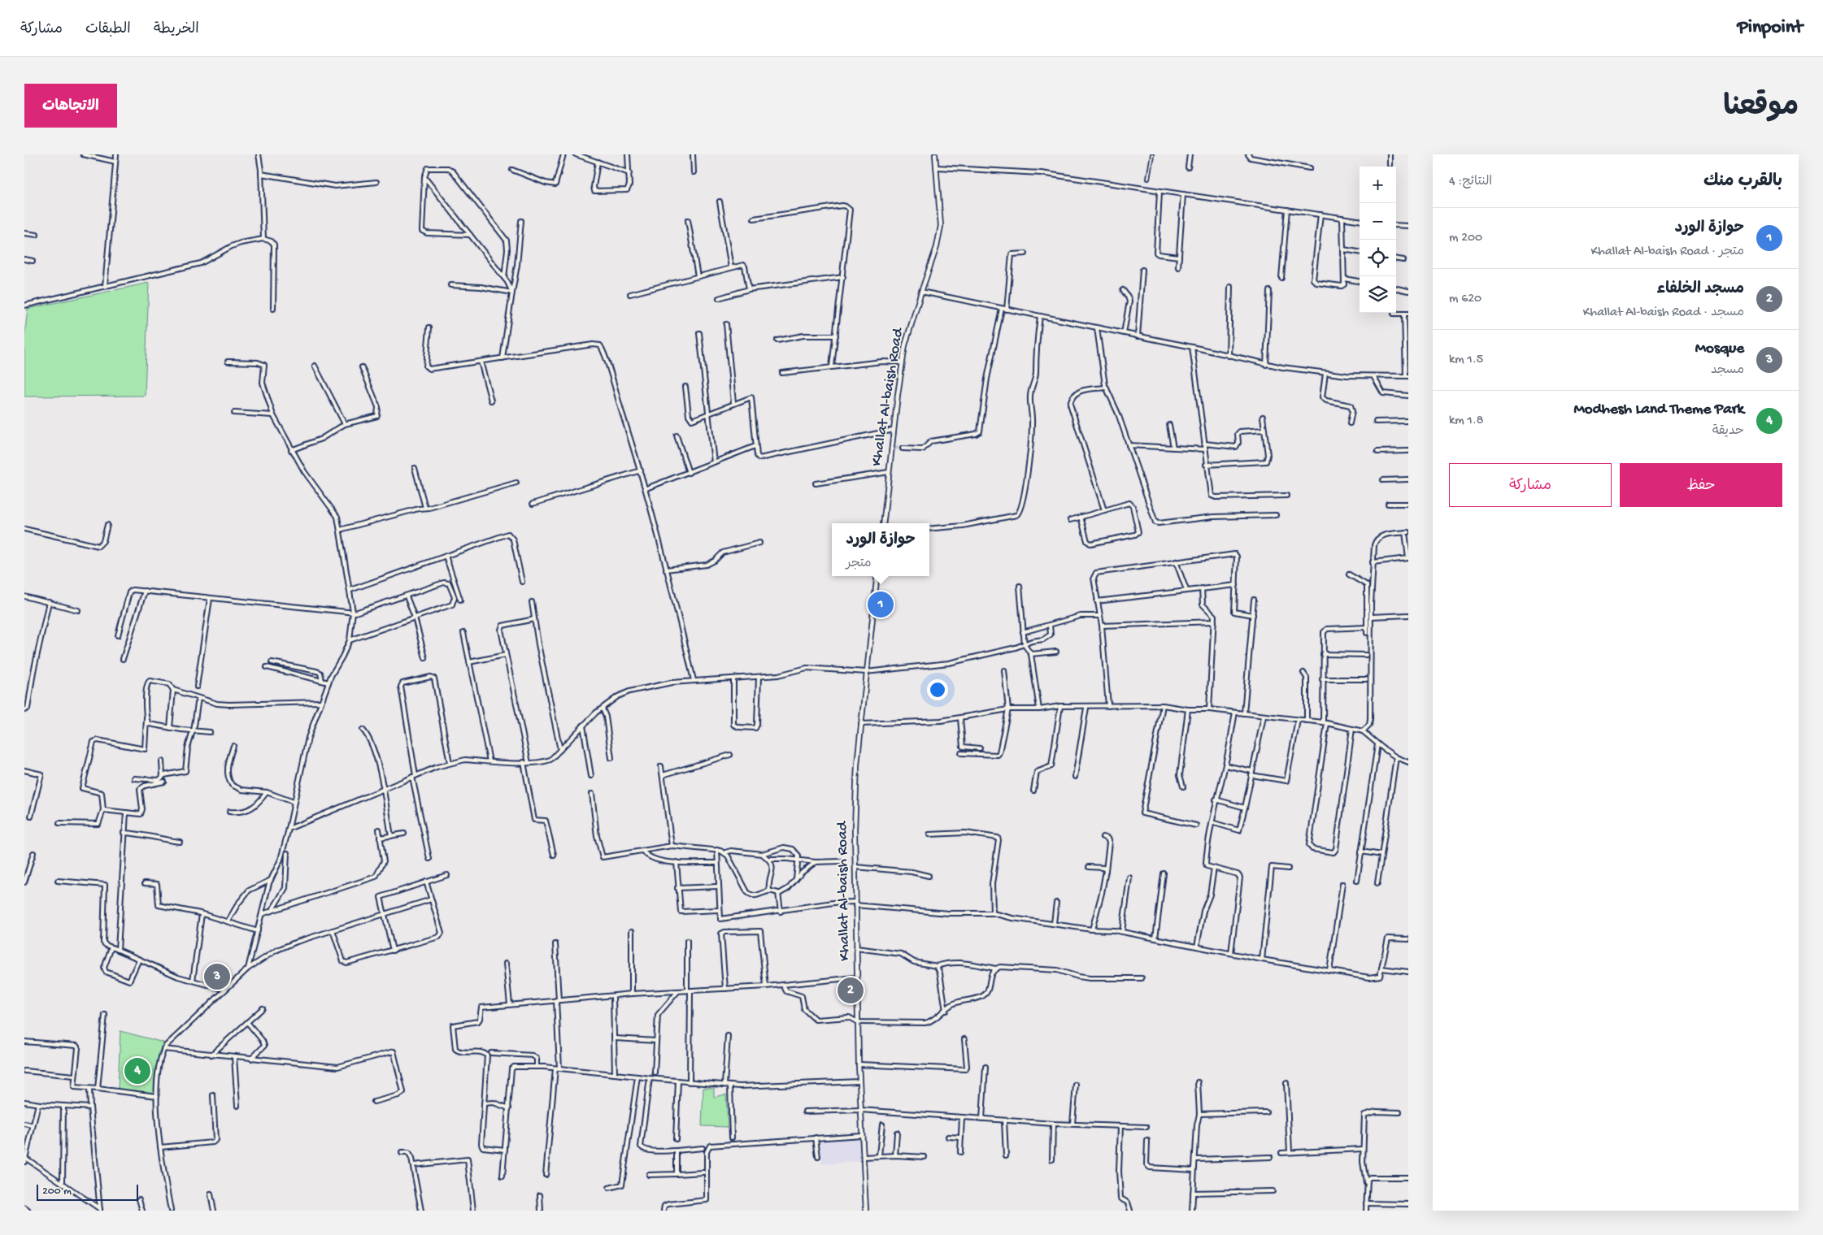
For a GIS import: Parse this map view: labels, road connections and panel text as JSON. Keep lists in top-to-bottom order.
{
  "streets": {
    "street": ["Khallat Al-baish Road"]
  },
  "scale_bar": "200 m",
  "page": {
    "header": "Pinpoint",
    "nav": ["الخريطة", "الطبقات", "مشاركة"],
    "title": "موقعنا",
    "buttons": [
      "الاتجاهات",
      ["حفظ", "مشاركة"]
    ],
    "heading": ["بالقرب منك", "النتائج: 4"],
    "map_buttons": ["+", "−"],
    "list": [
      {
        "mark": "1",
        "name": "حوازة الورد",
        "note": "متجر · Khallat Al-baish Road",
        "value": "200 m"
      },
      {
        "mark": "2",
        "name": "مسجد الخلفاء",
        "note": "مسجد · Khallat Al-baish Road",
        "value": "620 m"
      },
      {
        "mark": "3",
        "name": "Mosque",
        "note": "مسجد",
        "value": "1.5 km"
      },
      {
        "mark": "4",
        "name": "Modhesh Land Theme Park",
        "note": "حديقة",
        "value": "1.8 km"
      }
    ],
    "popup": ["حوازة الورد", "متجر"],
    "pins": [
      "1",
      "3",
      "2",
      "4"
    ],
    "scale": "200 m"
  }
}
